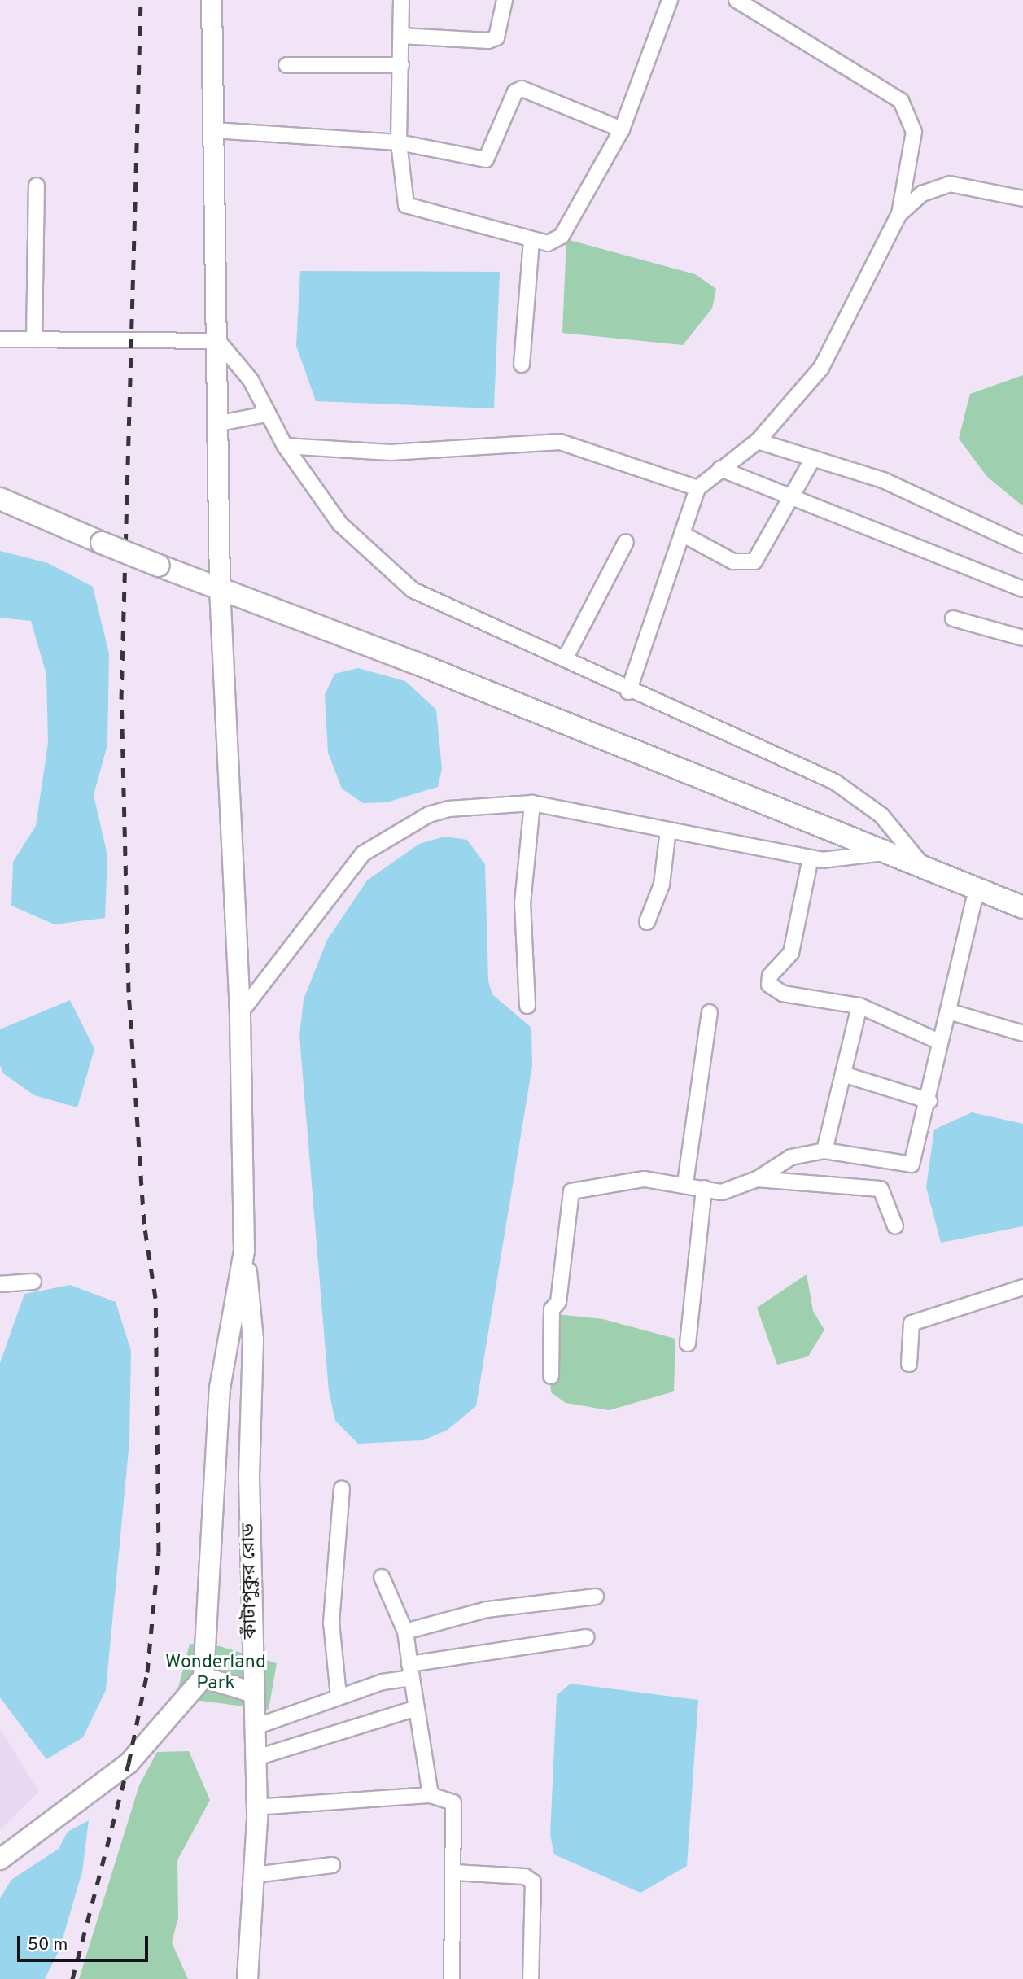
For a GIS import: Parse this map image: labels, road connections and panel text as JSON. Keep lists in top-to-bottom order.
{
  "streets": {
    "main road": ["কাঁটাপুকুর রোড"]
  },
  "parks": ["Wonderland Park"],
  "scale_bar": "50 m"
}
